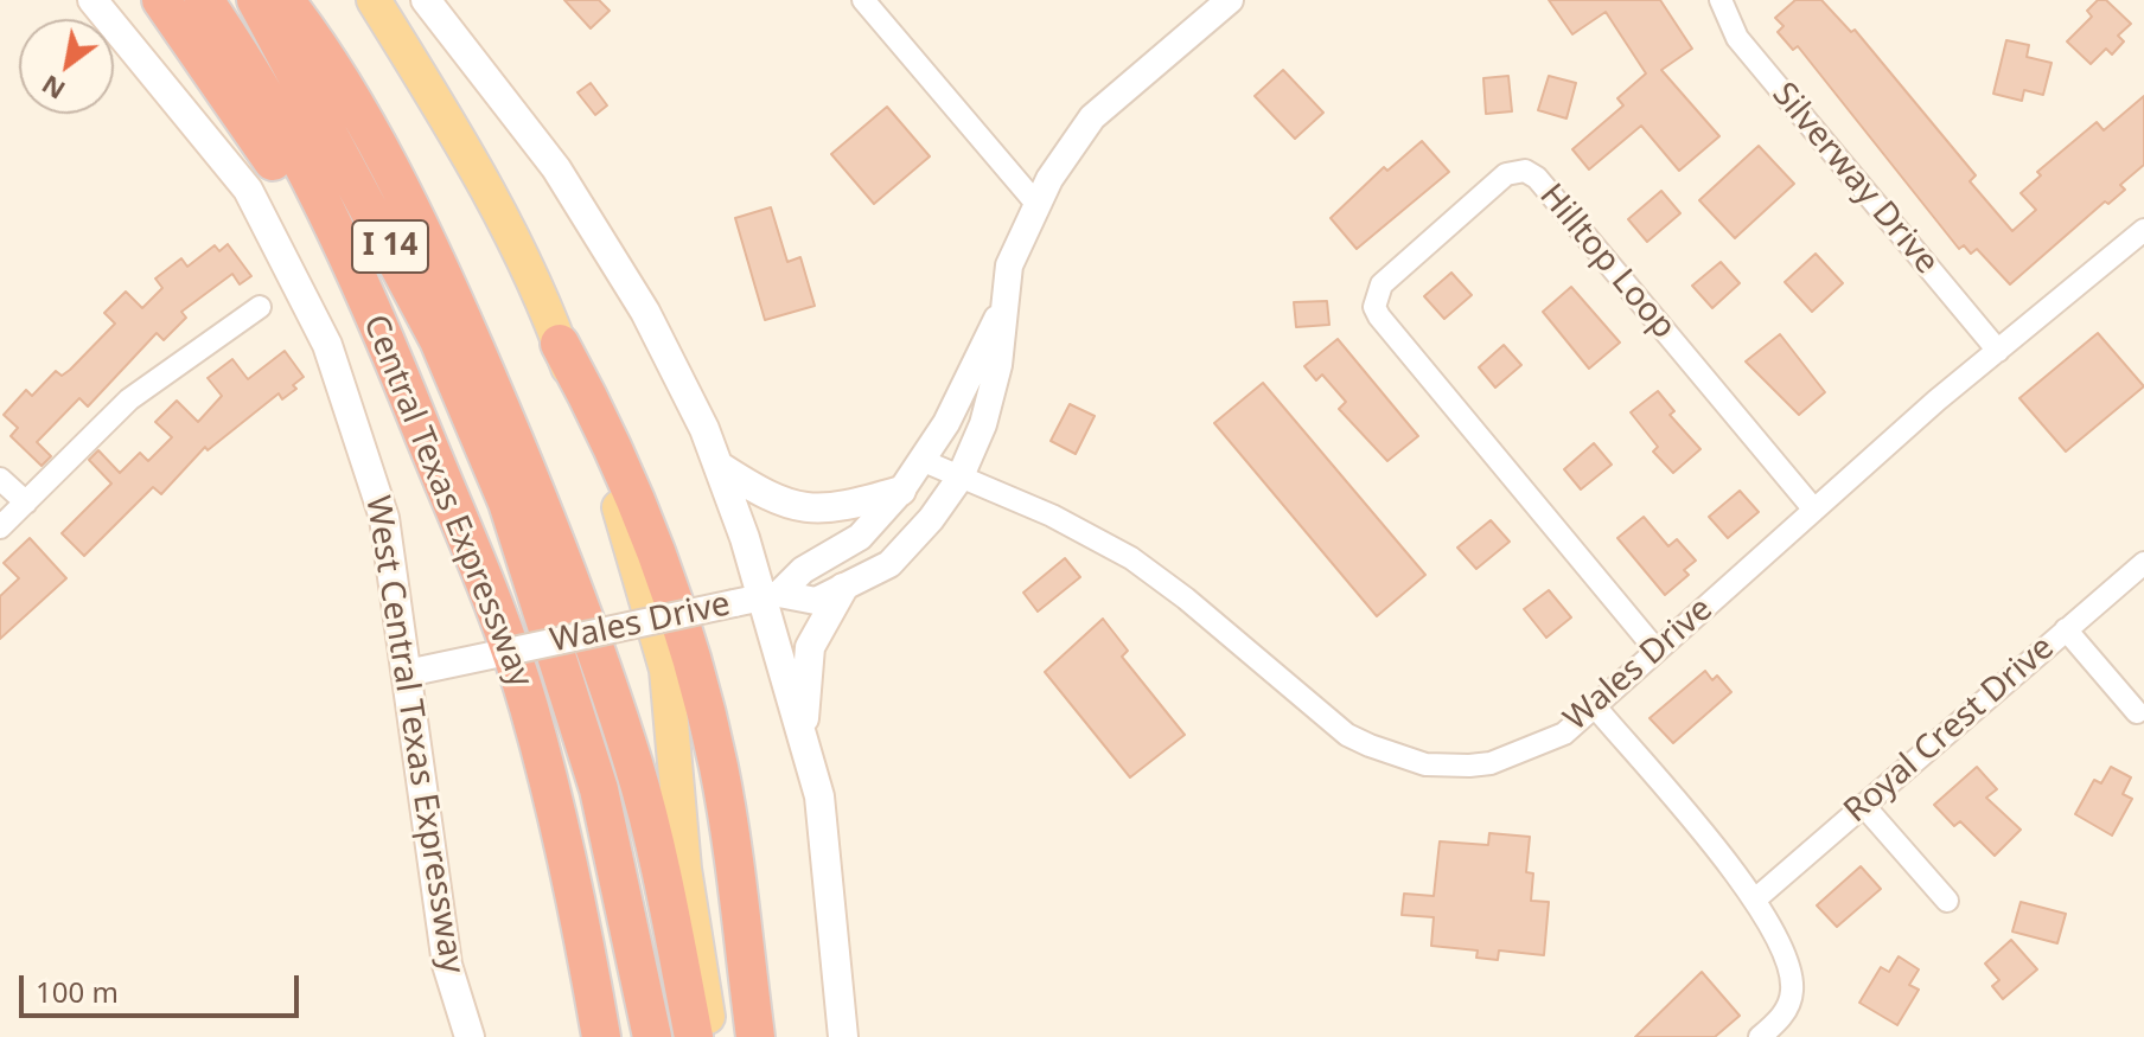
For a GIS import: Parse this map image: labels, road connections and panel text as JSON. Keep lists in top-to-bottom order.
{
  "streets": {
    "highway": ["I 14", "Central Texas Expressway"],
    "main road": ["West Central Texas Expressway"],
    "street": [
      "Silverway Drive",
      "Hilltop Loop",
      "Wales Drive",
      "Royal Crest Drive"
    ]
  },
  "crossings": [
    ["Silverway Drive", "Wales Drive"],
    ["Hilltop Loop", "Wales Drive"],
    ["Wales Drive", "West Central Texas Expressway"]
  ],
  "scale_bar": "100 m",
  "north": "bottom left"
}
